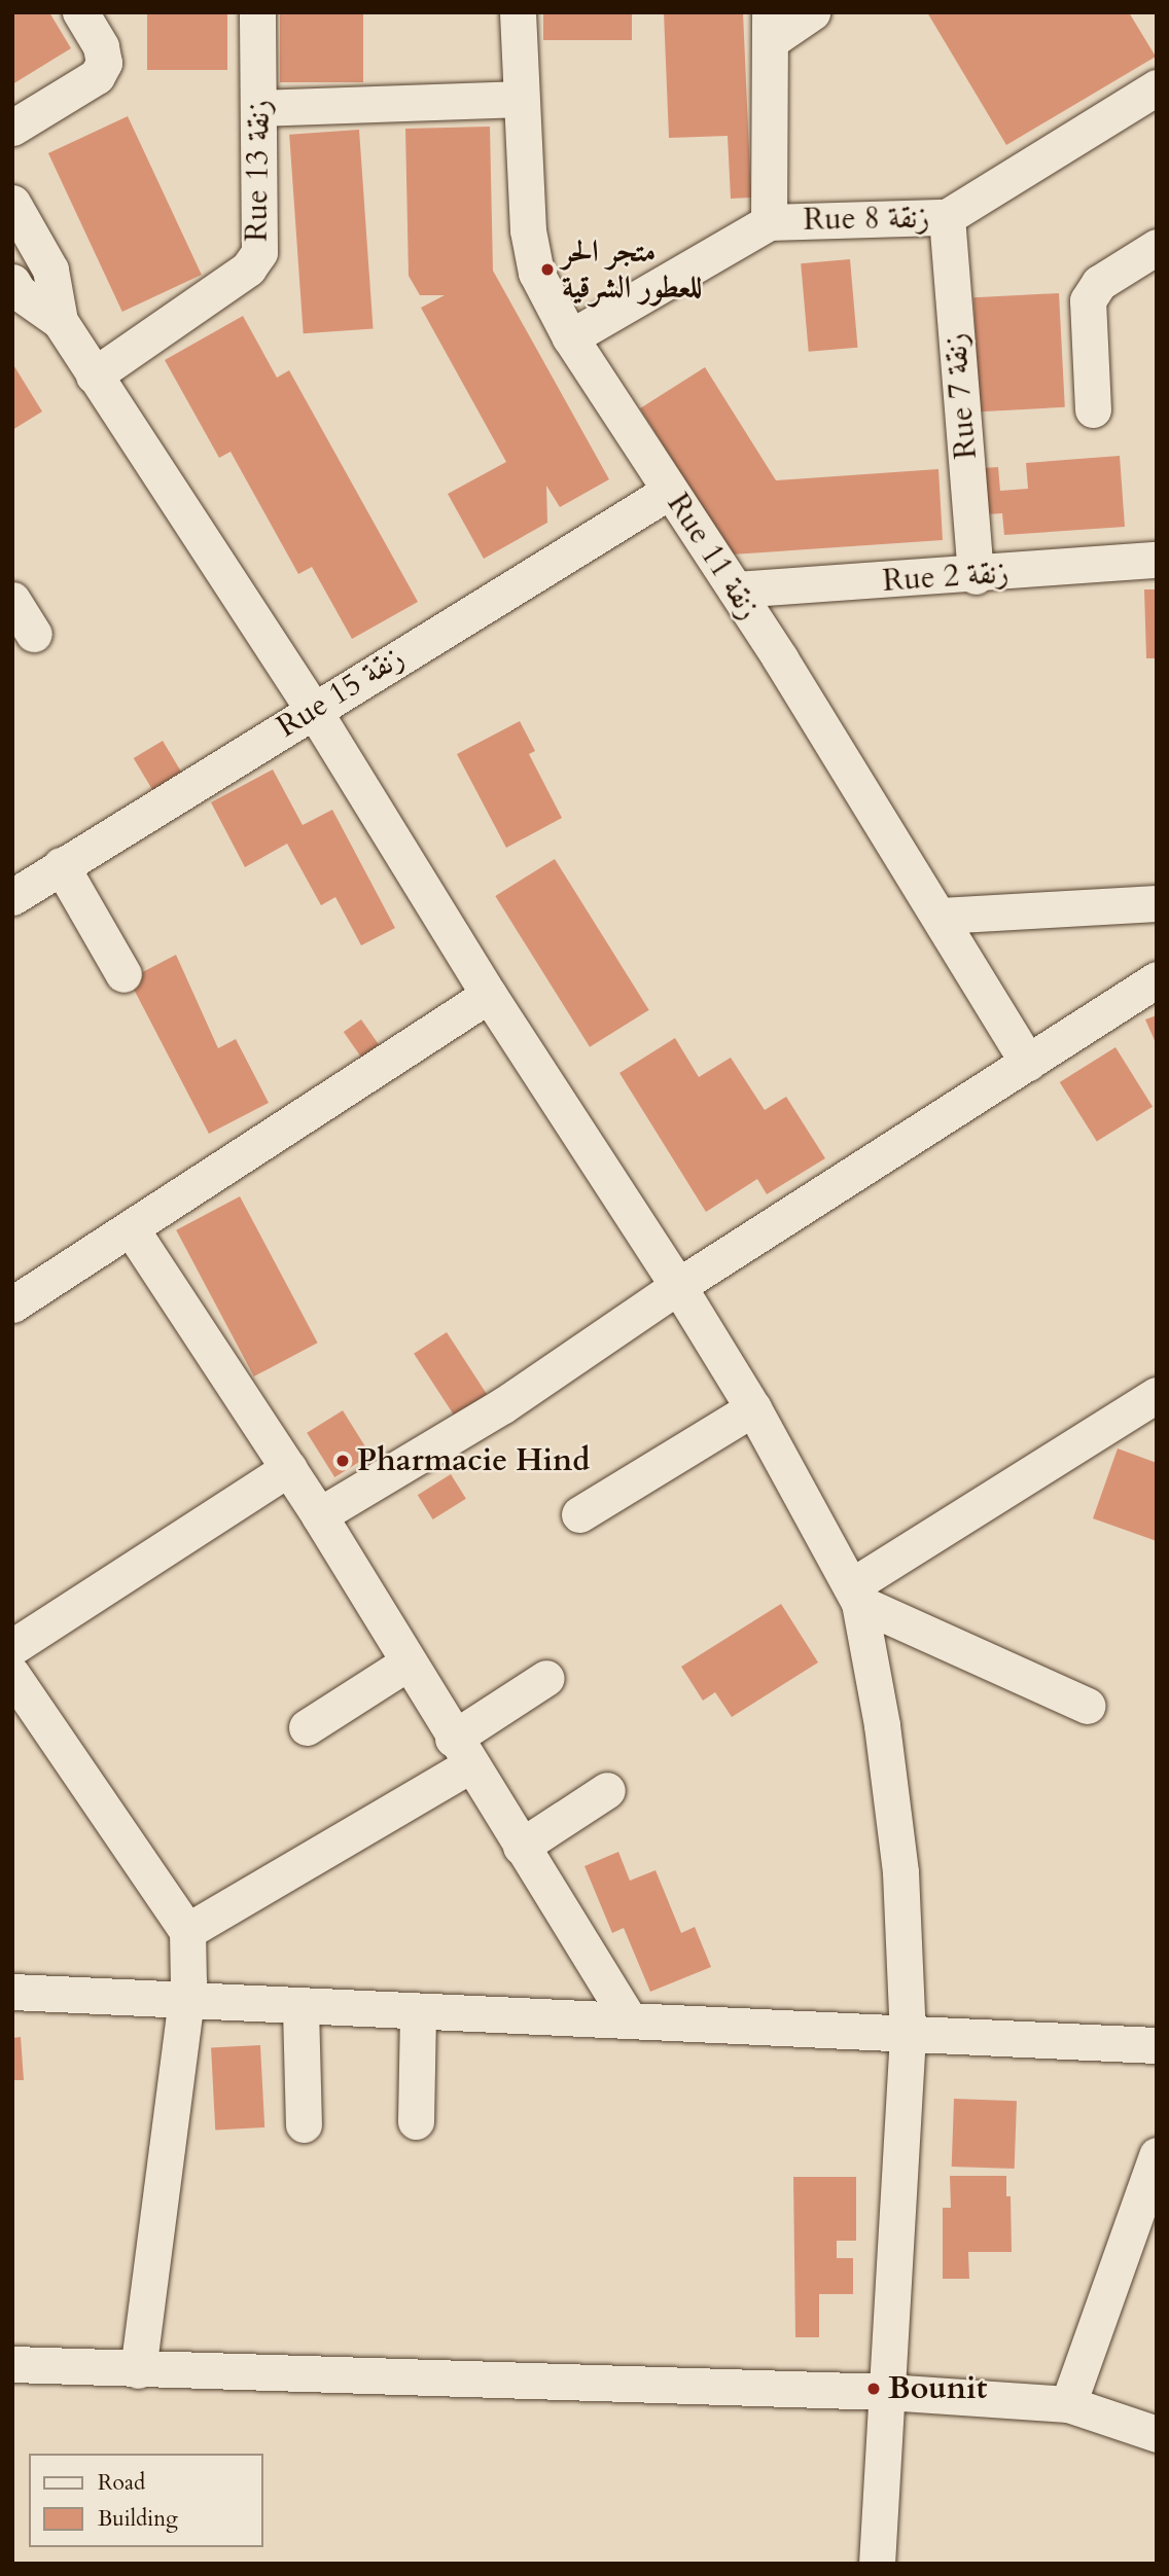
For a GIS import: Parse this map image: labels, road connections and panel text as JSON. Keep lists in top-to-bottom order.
{
  "streets": {
    "street": [
      "Rue 13 زنقة",
      "Rue 8 زنقة",
      "Rue 7 زنقة",
      "Rue 11 زنقة",
      "Rue 2 زنقة",
      "Rue 15 زنقة"
    ]
  },
  "crossings": [
    ["Rue 8 زنقة", "Rue 7 زنقة"],
    ["Rue 8 زنقة", "Rue 11 زنقة"],
    ["Rue 7 زنقة", "Rue 2 زنقة"],
    ["Rue 11 زنقة", "Rue 2 زنقة"],
    ["Rue 11 زنقة", "Rue 15 زنقة"]
  ],
  "places": ["متجر الحر للعطور الشرقية", "Pharmacie Hind", "Bounit"],
  "legend": ["Road", "Building"]
}
